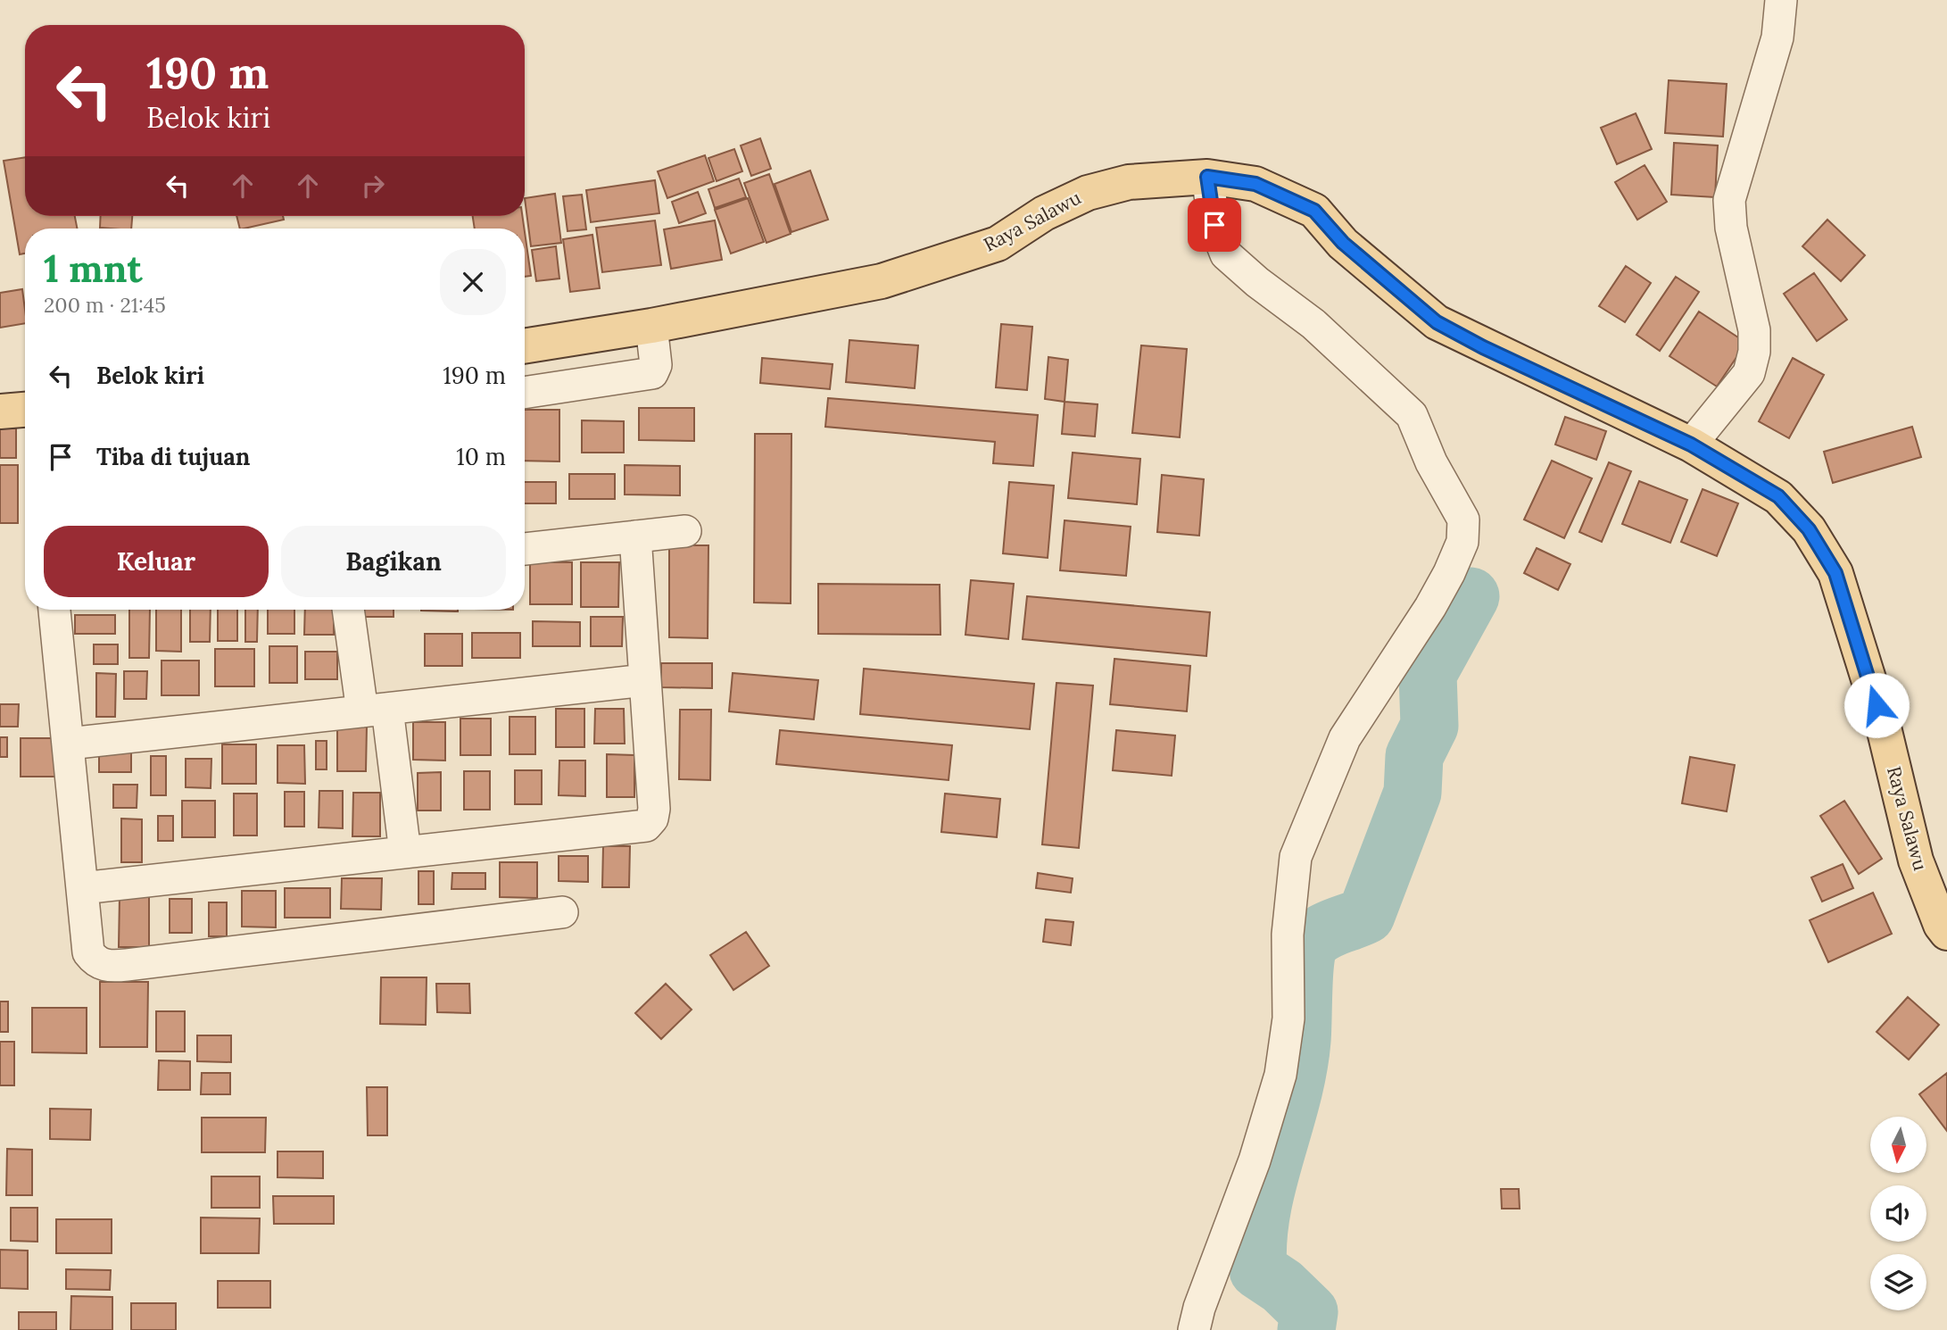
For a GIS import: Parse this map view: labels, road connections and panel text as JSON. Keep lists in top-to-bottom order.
{
  "streets": {
    "main road": ["Raya Salawu"]
  },
  "north": "bottom",
  "page": {
    "turn": ["190 m", "Belok kiri"],
    "heading": ["1 mnt", "200 m · 21:45"],
    "list": [
      {
        "name": "Belok kiri",
        "value": "190 m"
      },
      {
        "name": "Tiba di tujuan",
        "value": "10 m"
      }
    ],
    "buttons": ["Keluar", "Bagikan"]
  }
}
